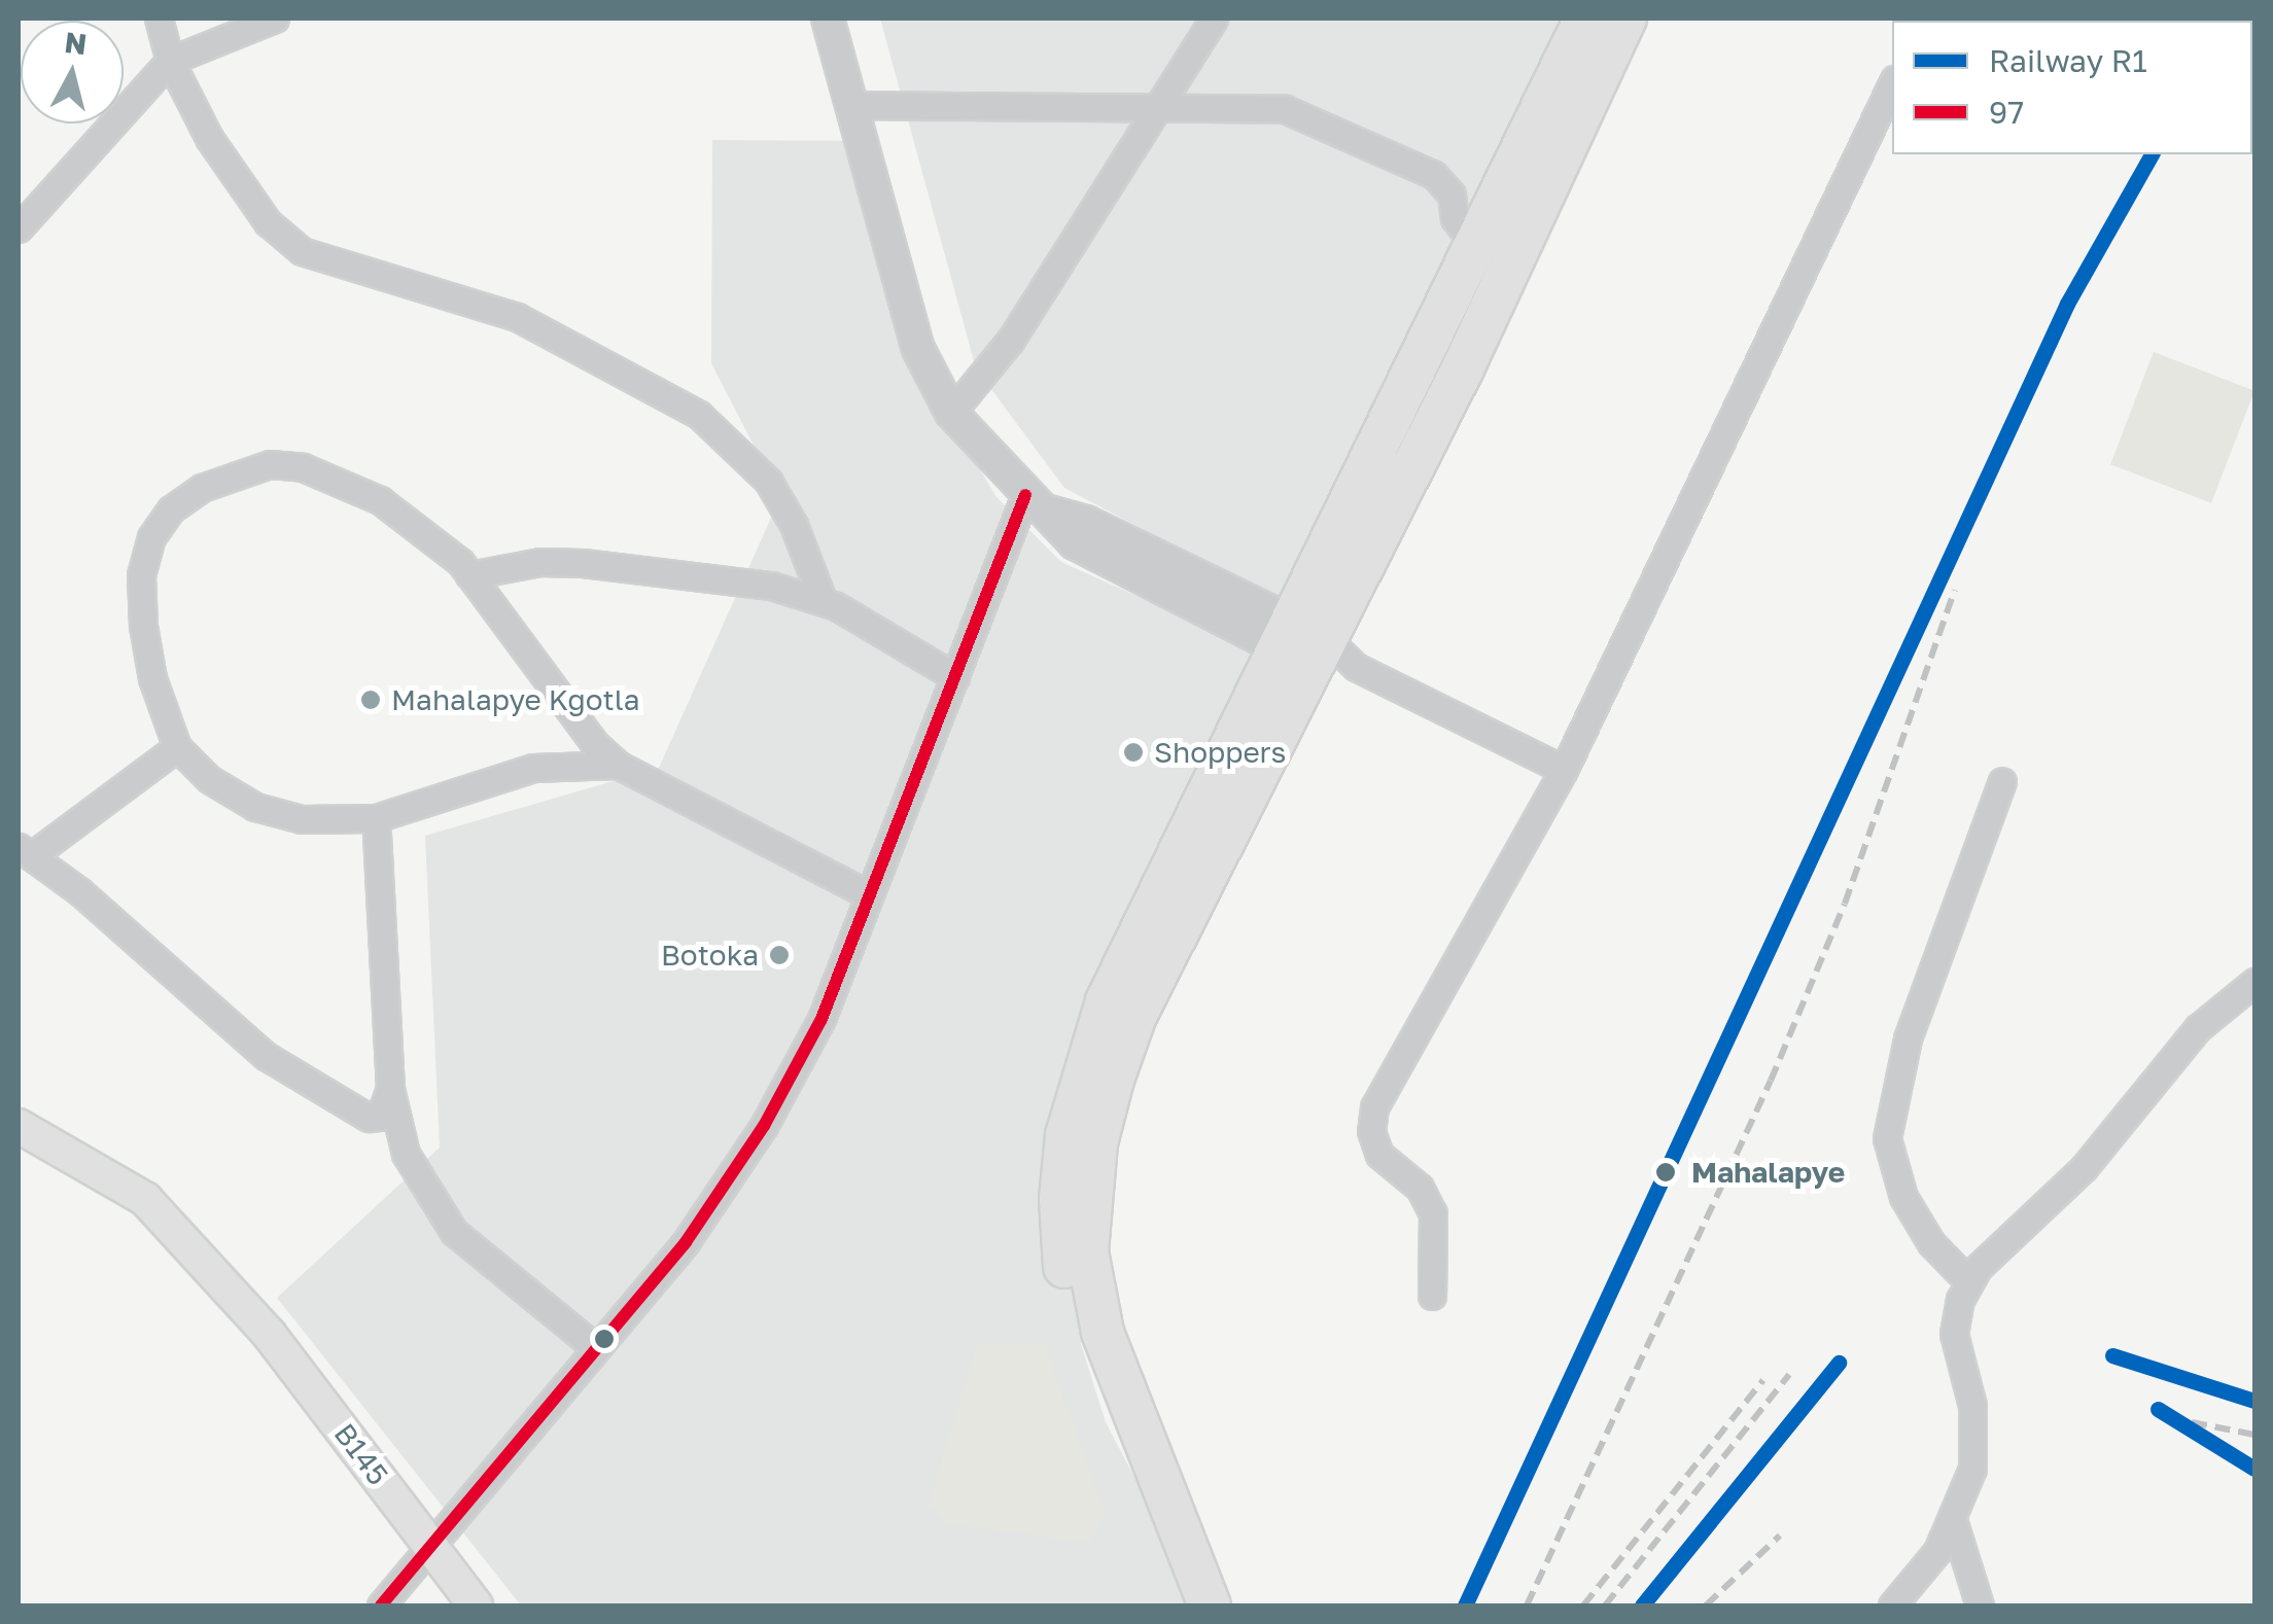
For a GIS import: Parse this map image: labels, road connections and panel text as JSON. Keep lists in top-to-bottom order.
{
  "streets": {
    "main road": ["B145"]
  },
  "places": [
    "Mahalapye Kgotla",
    "Shoppers",
    "Botoka",
    "Mahalapye"
  ],
  "lines": ["rail line R1", "transit line 97"],
  "legend": ["Railway R1", "97"],
  "north": "top"
}
